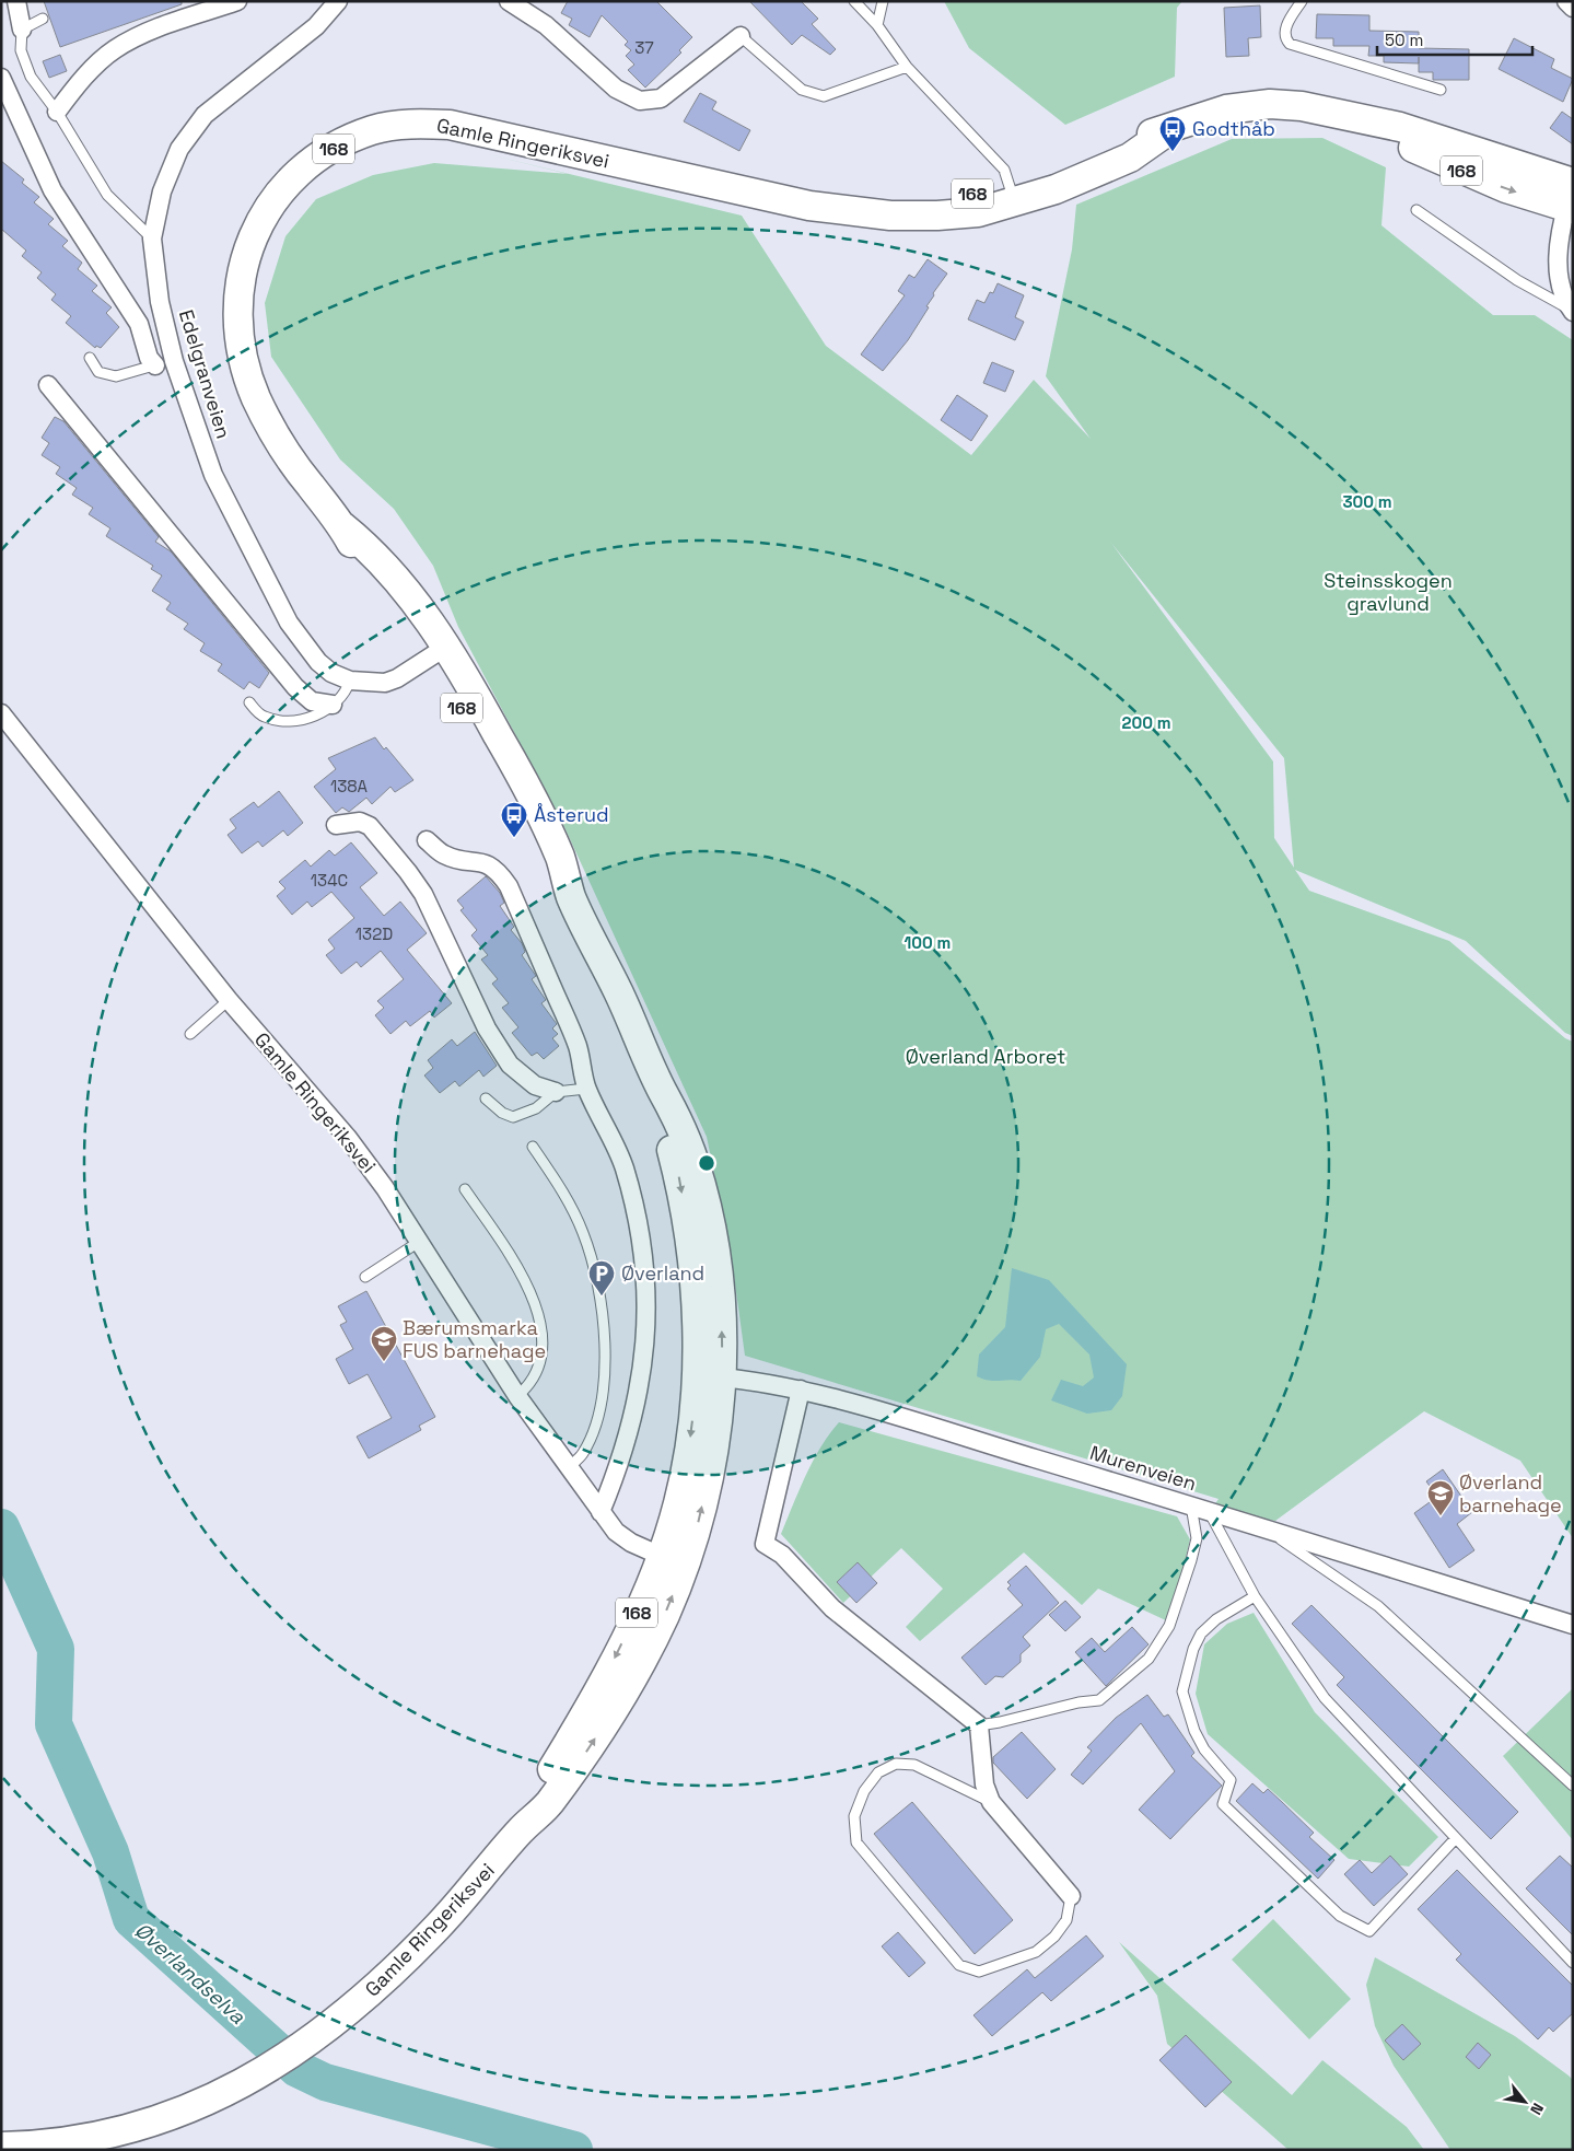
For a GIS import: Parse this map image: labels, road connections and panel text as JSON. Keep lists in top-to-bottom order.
{
  "streets": {
    "main road": ["Gamle Ringeriksvei", "168"],
    "street": ["Edelgranveien", "Murenveien"]
  },
  "crossings": [
    ["Gamle Ringeriksvei", "Edelgranveien"],
    ["Gamle Ringeriksvei", "Murenveien"]
  ],
  "water": ["Øverlandselva"],
  "parks": ["Steinsskogen gravlund", "Øverland Arboret"],
  "places": {
    "bus stop": ["Godthåb", "Åsterud"],
    "parking": ["Øverland"],
    "school or university": ["Bærumsmarka FUS barnehage", "Øverland barnehage"]
  },
  "house_numbers": [
    "37",
    "138A",
    "134C",
    "132D"
  ],
  "scale_bar": "50 m",
  "north": "bottom right",
  "rings": ["300 m", "200 m", "100 m"]
}
